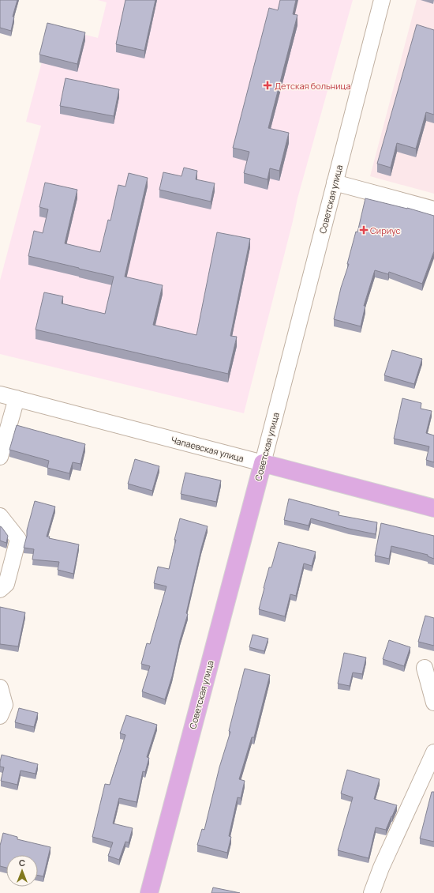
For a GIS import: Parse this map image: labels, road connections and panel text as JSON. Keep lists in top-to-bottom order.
{
  "streets": {
    "main road": ["Советская улица", "Чапаевская улица"]
  },
  "crossings": [
    ["Советская улица", "Чапаевская улица"]
  ],
  "places": {
    "health": ["Детская больница", "Сириус"]
  },
  "north": "top"
}
